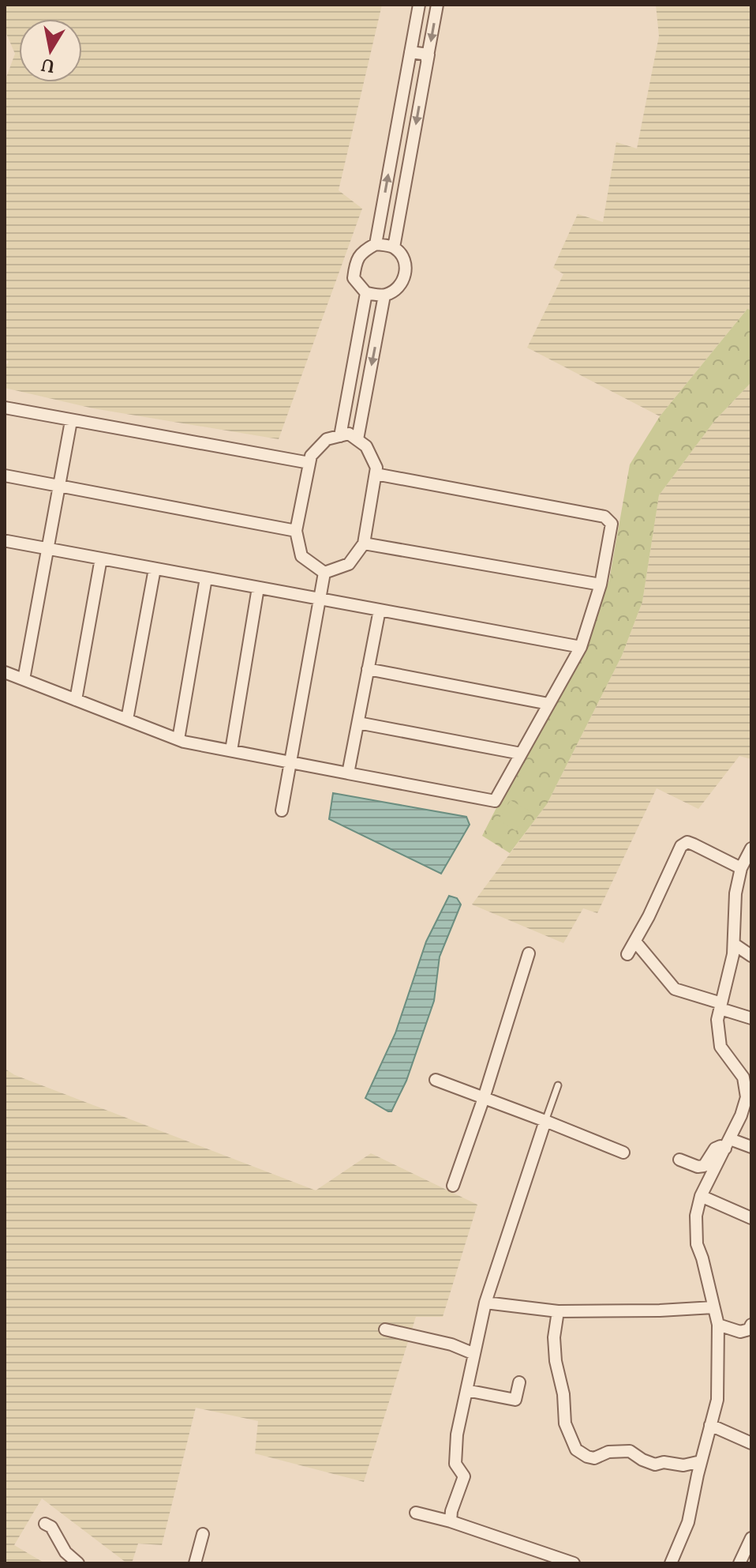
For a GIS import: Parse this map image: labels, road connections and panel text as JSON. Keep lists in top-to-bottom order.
{
  "north": "bottom"
}
